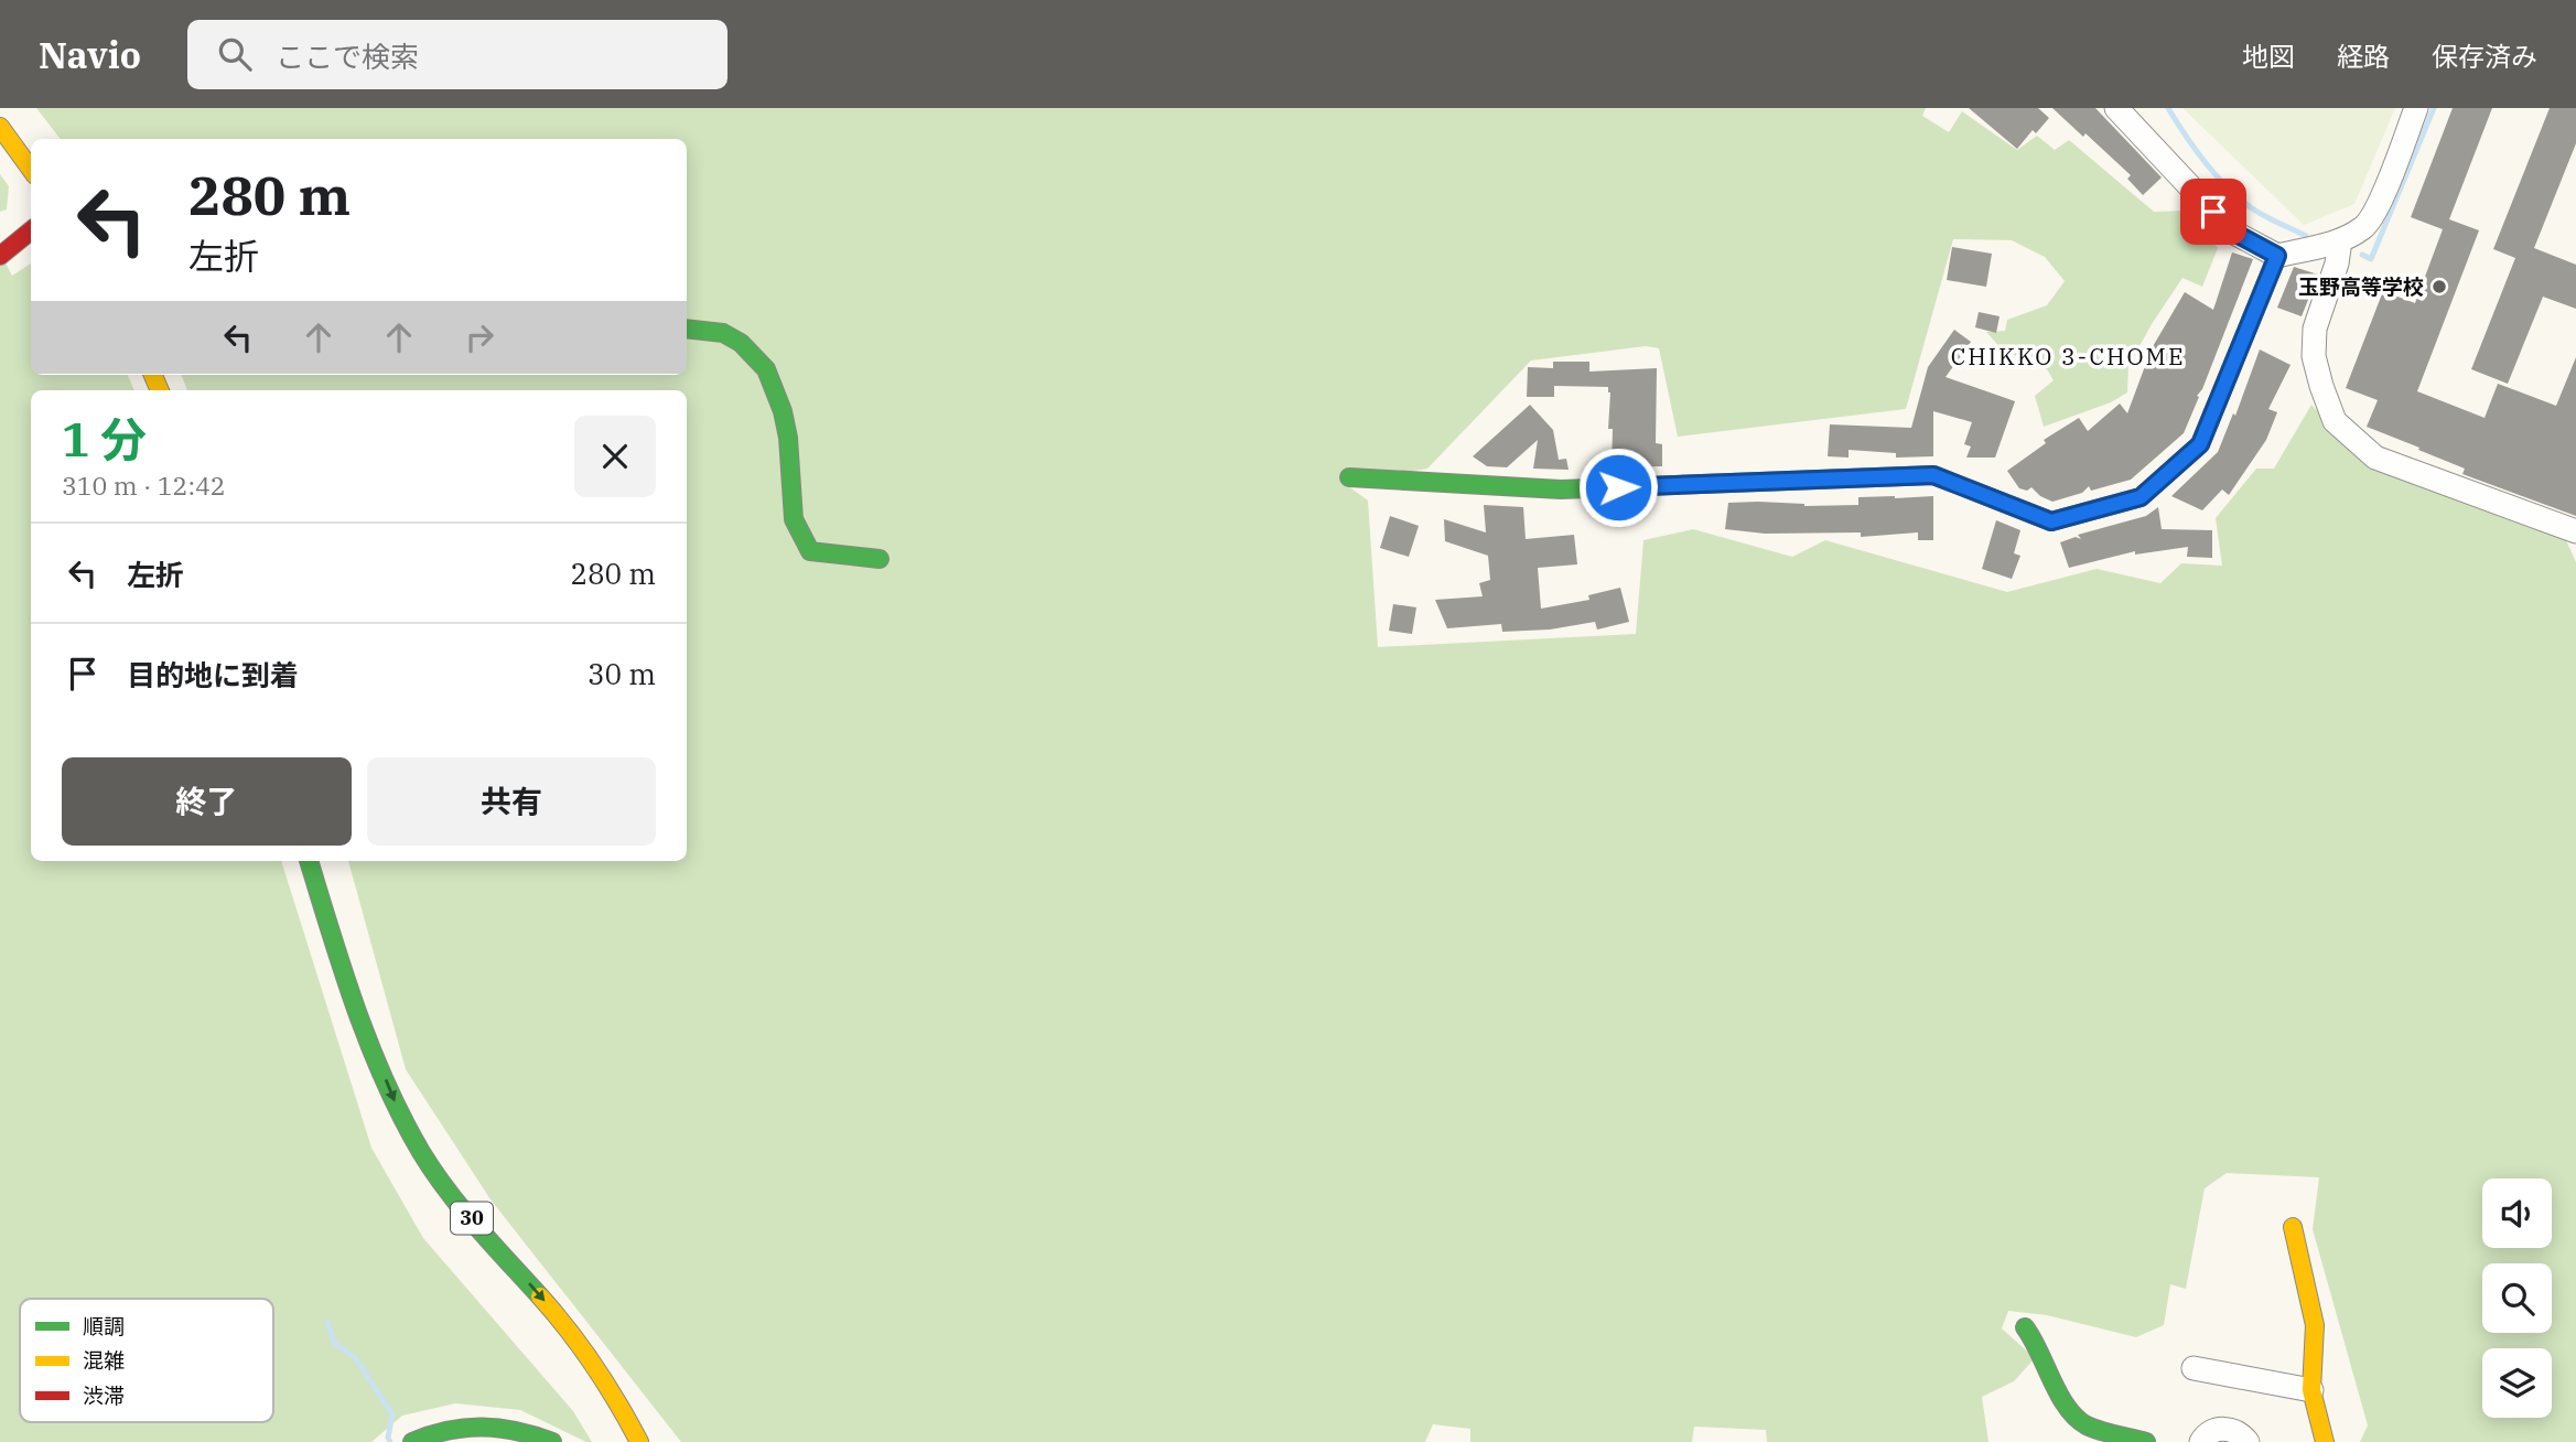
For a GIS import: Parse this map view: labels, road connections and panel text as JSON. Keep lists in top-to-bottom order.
{
  "streets": {
    "main road": ["30"]
  },
  "districts": ["CHIKKO 3-CHOME"],
  "places": ["玉野高等学校"],
  "legend": ["順調", "混雑", "渋滞"],
  "page": {
    "header": "Navio",
    "search": "ここで検索",
    "nav": ["地図", "経路", "保存済み"],
    "turn": ["280 m", "左折"],
    "heading": ["1 分", "310 m · 12:42"],
    "list": [
      {
        "name": "左折",
        "value": "280 m"
      },
      {
        "name": "目的地に到着",
        "value": "30 m"
      }
    ],
    "buttons": ["終了", "共有"]
  }
}
